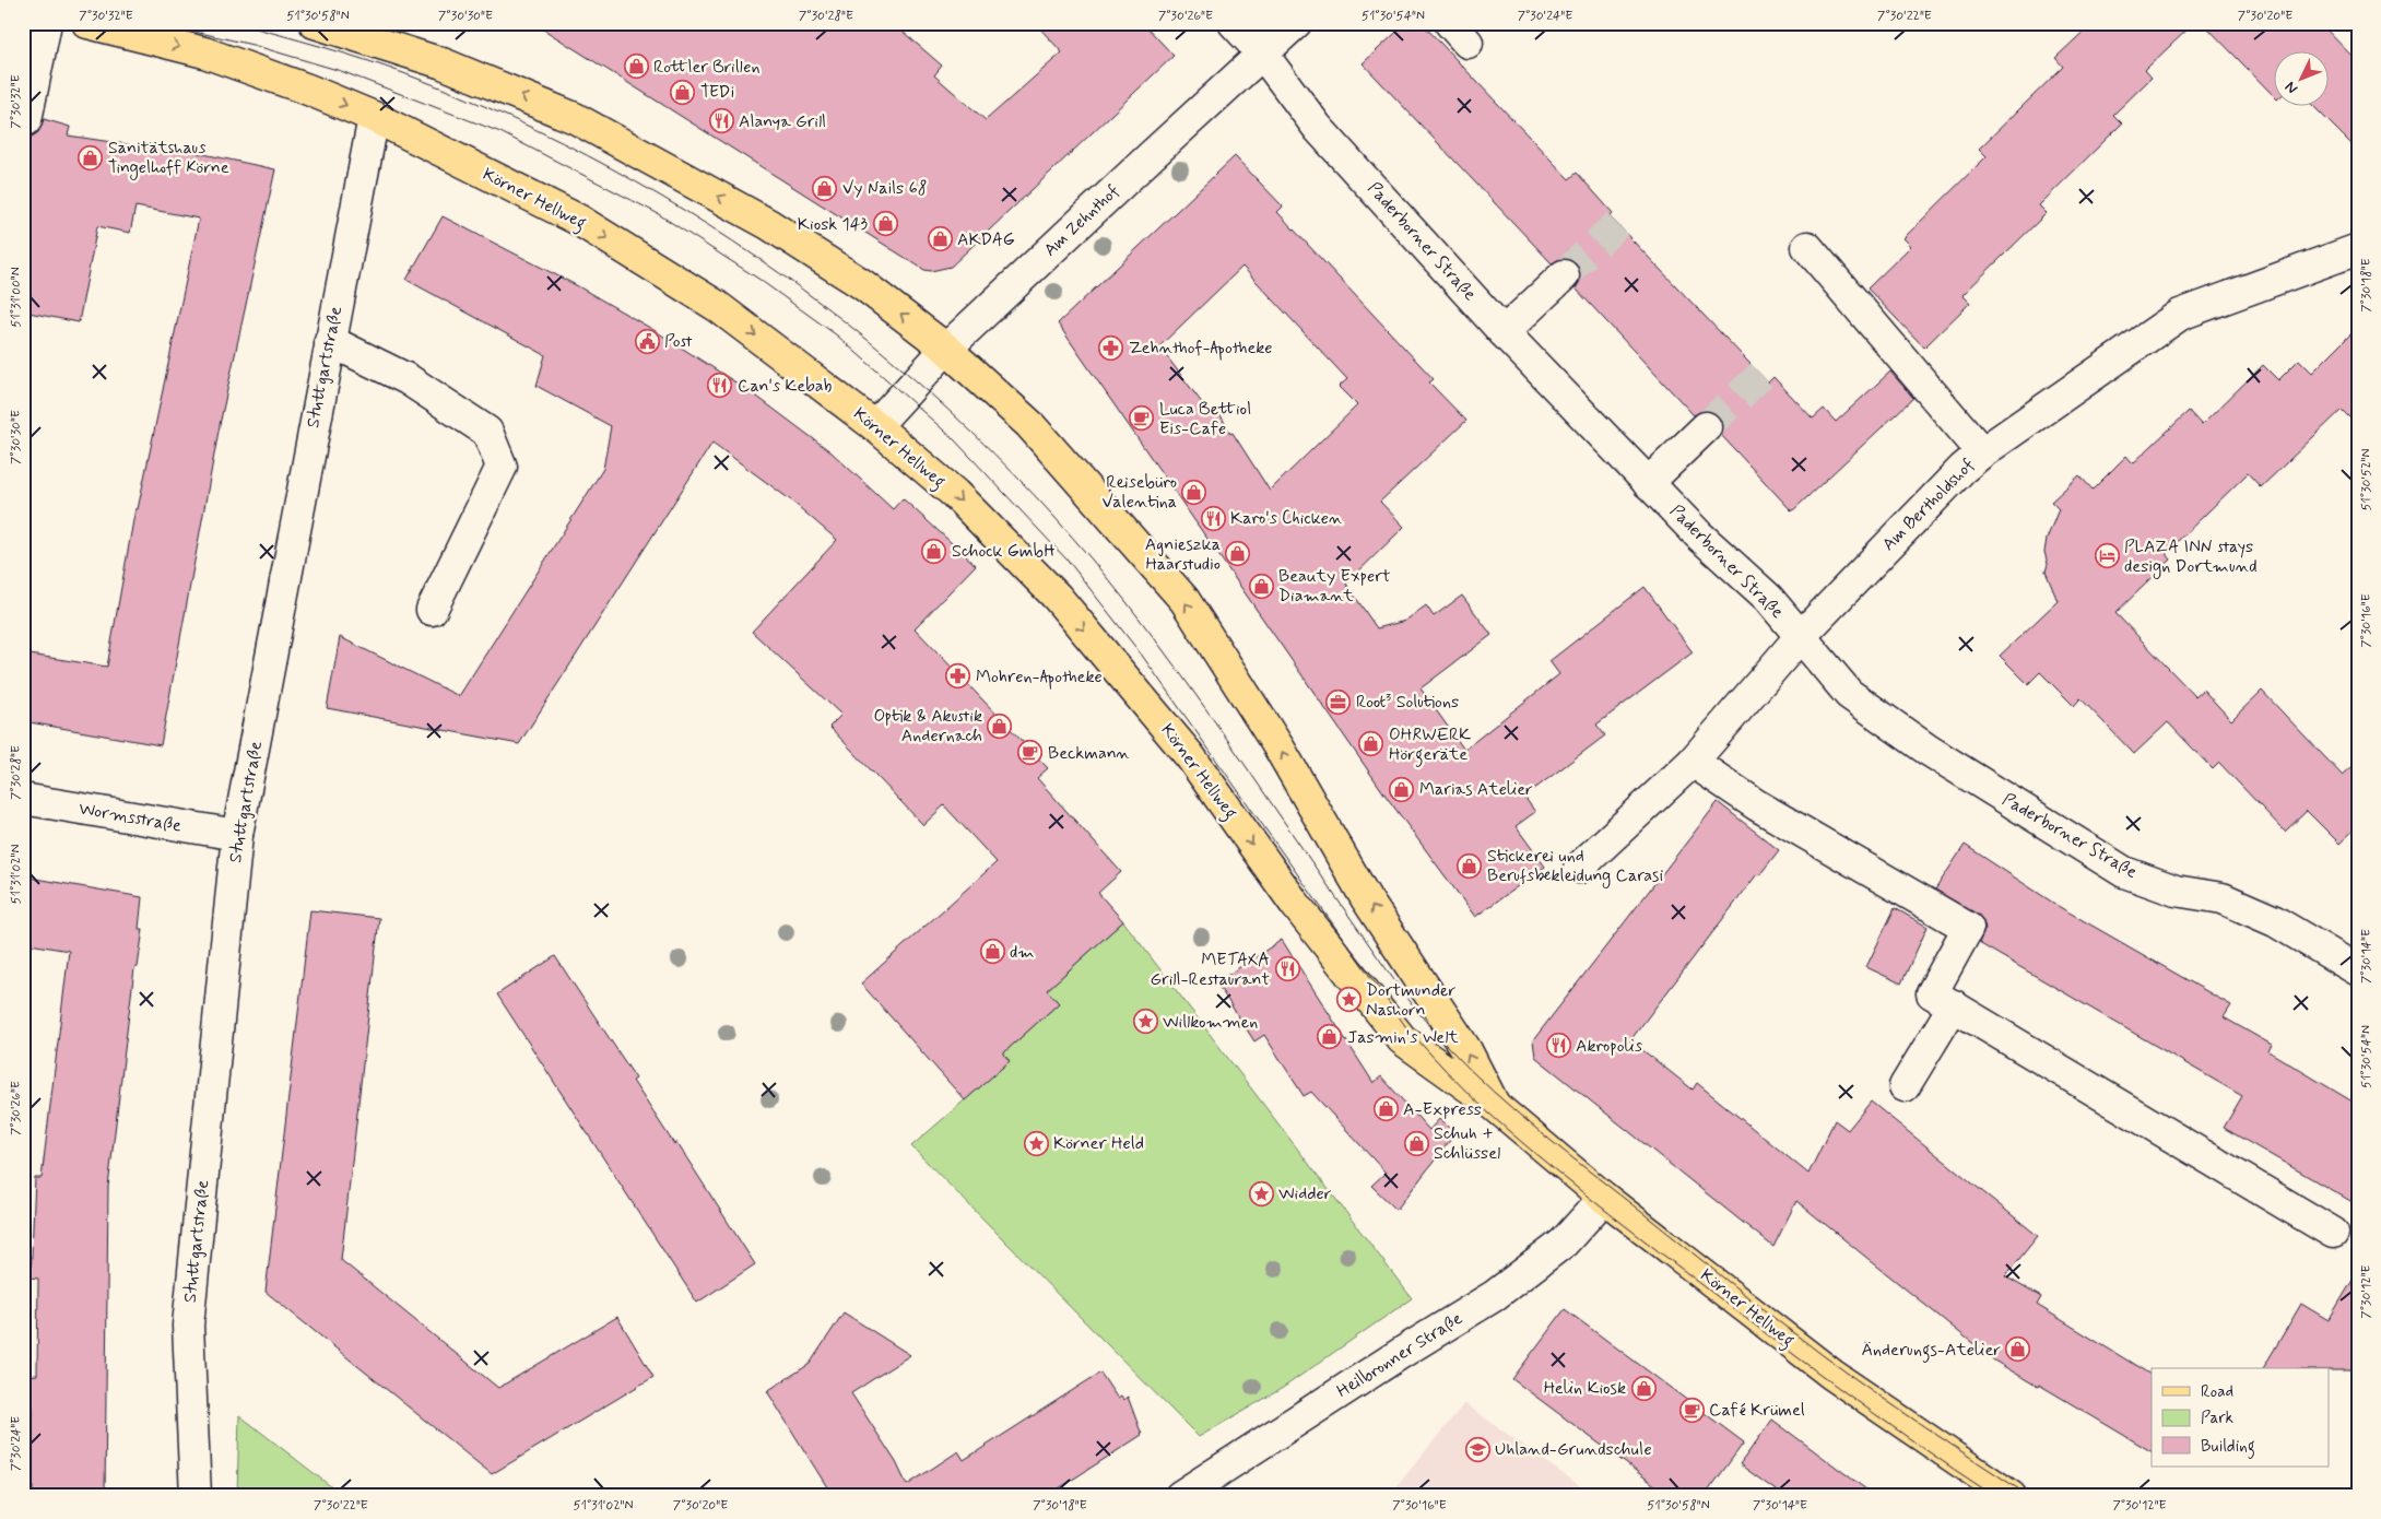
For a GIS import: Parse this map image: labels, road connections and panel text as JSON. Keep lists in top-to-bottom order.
{
  "streets": {
    "main road": ["Körner Hellweg"],
    "street": [
      "Am Zehnthof",
      "Paderborner Straße",
      "Stuttgartstraße",
      "Am Bertholdshof",
      "Wormsstraße",
      "Heilbronner Straße"
    ]
  },
  "crossings": [
    ["Körner Hellweg", "Am Zehnthof"],
    ["Körner Hellweg", "Stuttgartstraße"],
    ["Körner Hellweg", "Heilbronner Straße"],
    ["Am Zehnthof", "Paderborner Straße"],
    ["Paderborner Straße", "Am Bertholdshof"],
    ["Stuttgartstraße", "Wormsstraße"]
  ],
  "places": {
    "shop": [
      "Rottler Brillen",
      "TEDi",
      "Sanitätshaus Tingelhoff Körne",
      "Vy Nails 68",
      "Kiosk 143",
      "AKDAG",
      "Reisebüro Valentina",
      "Schock GmbH",
      "Agnieszka Haarstudio",
      "Beauty Expert Diamant",
      "Optik & Akustik Andernach",
      "OHRWERK Hörgeräte",
      "Marias Atelier",
      "Stickerei und Berufsbekleidung Carasi",
      "dm",
      "Jasmin's Welt",
      "A-Express",
      "Schuh + Schlüssel",
      "Änderungs-Atelier",
      "Helin Kiosk"
    ],
    "restaurant": [
      "Alanya Grill",
      "Can's Kebab",
      "Karo's Chicken",
      "METAXA Grill-Restaurant",
      "Akropolis"
    ],
    "public building": ["Post"],
    "pharmacy": ["Zehnthof-Apotheke", "Mohren-Apotheke"],
    "cafe": ["Luca Bettiol Eis-Cafe", "Beckmann", "Café Krümel"],
    "hotel": ["PLAZA INN stays design Dortmund"],
    "office": ["Root³ Solutions"],
    "place": [
      "Dortmunder Nashorn",
      "Willkommen",
      "Körner Held",
      "Widder"
    ],
    "school or university": ["Uhland-Grundschule"]
  },
  "legend": ["Road", "Park", "Building"],
  "north": "bottom left",
  "coordinates": [
    "7°30'32\"E",
    "51°30'58\"N",
    "7°30'30\"E",
    "7°30'28\"E",
    "7°30'26\"E",
    "51°30'54\"N",
    "7°30'24\"E",
    "7°30'22\"E",
    "7°30'20\"E",
    "7°30'18\"E",
    "51°31'00\"N",
    "51°30'52\"N",
    "7°30'16\"E",
    "51°31'02\"N",
    "7°30'14\"E",
    "7°30'12\"E"
  ]
}
